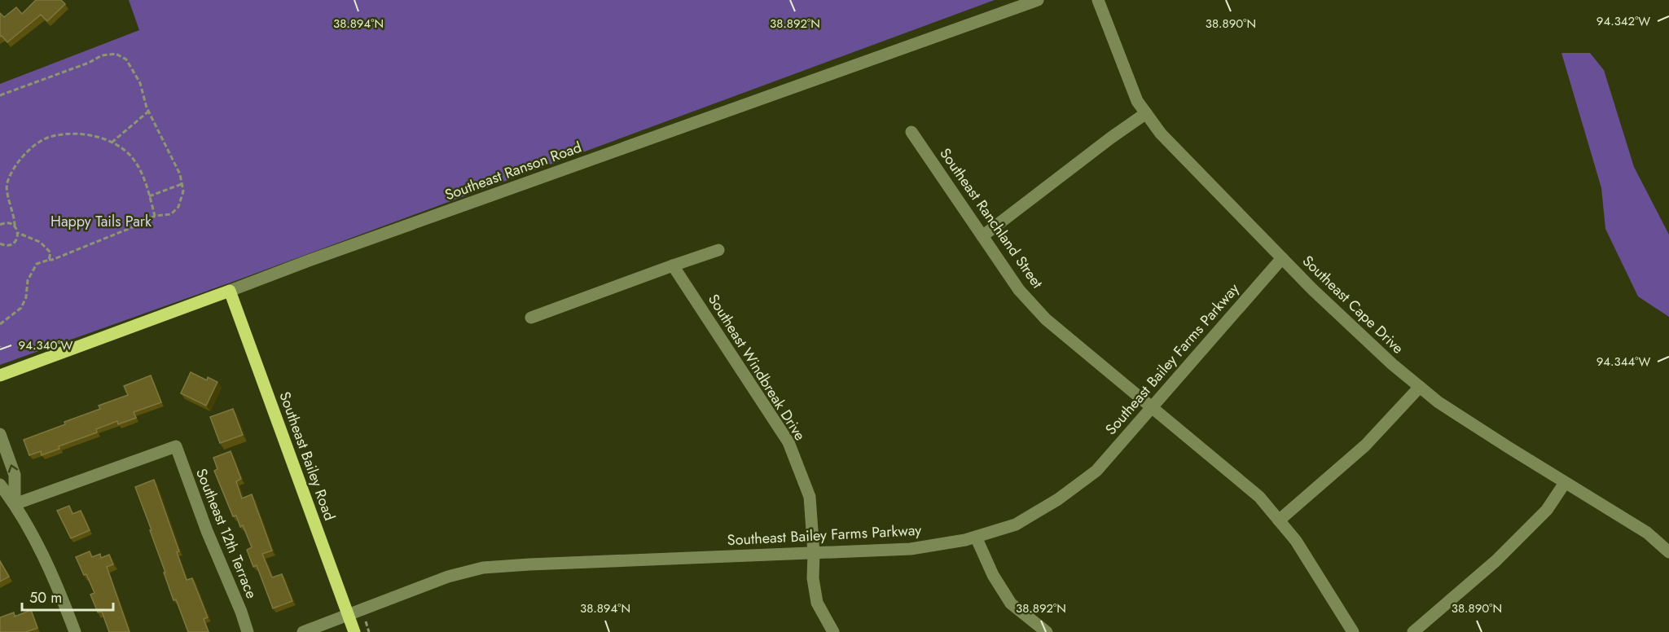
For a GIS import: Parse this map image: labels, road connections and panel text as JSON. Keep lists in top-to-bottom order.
{
  "streets": {
    "main road": ["Southeast Ranson Road", "Southeast Bailey Road"],
    "street": [
      "Southeast Ranchland Street",
      "Southeast Cape Drive",
      "Southeast Bailey Farms Parkway",
      "Southeast Windbreak Drive",
      "Southeast 12th Terrace"
    ]
  },
  "crossings": [
    ["Southeast Ranson Road", "Southeast Bailey Road"],
    ["Southeast Ranchland Street", "Southeast Bailey Farms Parkway"],
    ["Southeast Cape Drive", "Southeast Bailey Farms Parkway"],
    ["Southeast Bailey Farms Parkway", "Southeast Windbreak Drive"],
    ["Southeast Bailey Farms Parkway", "Southeast Bailey Road"]
  ],
  "parks": ["Happy Tails Park"],
  "scale_bar": "50 m",
  "coordinates": [
    "94.342°W",
    "38.894°N",
    "38.892°N",
    "38.890°N",
    "94.340°W",
    "94.344°W"
  ]
}
